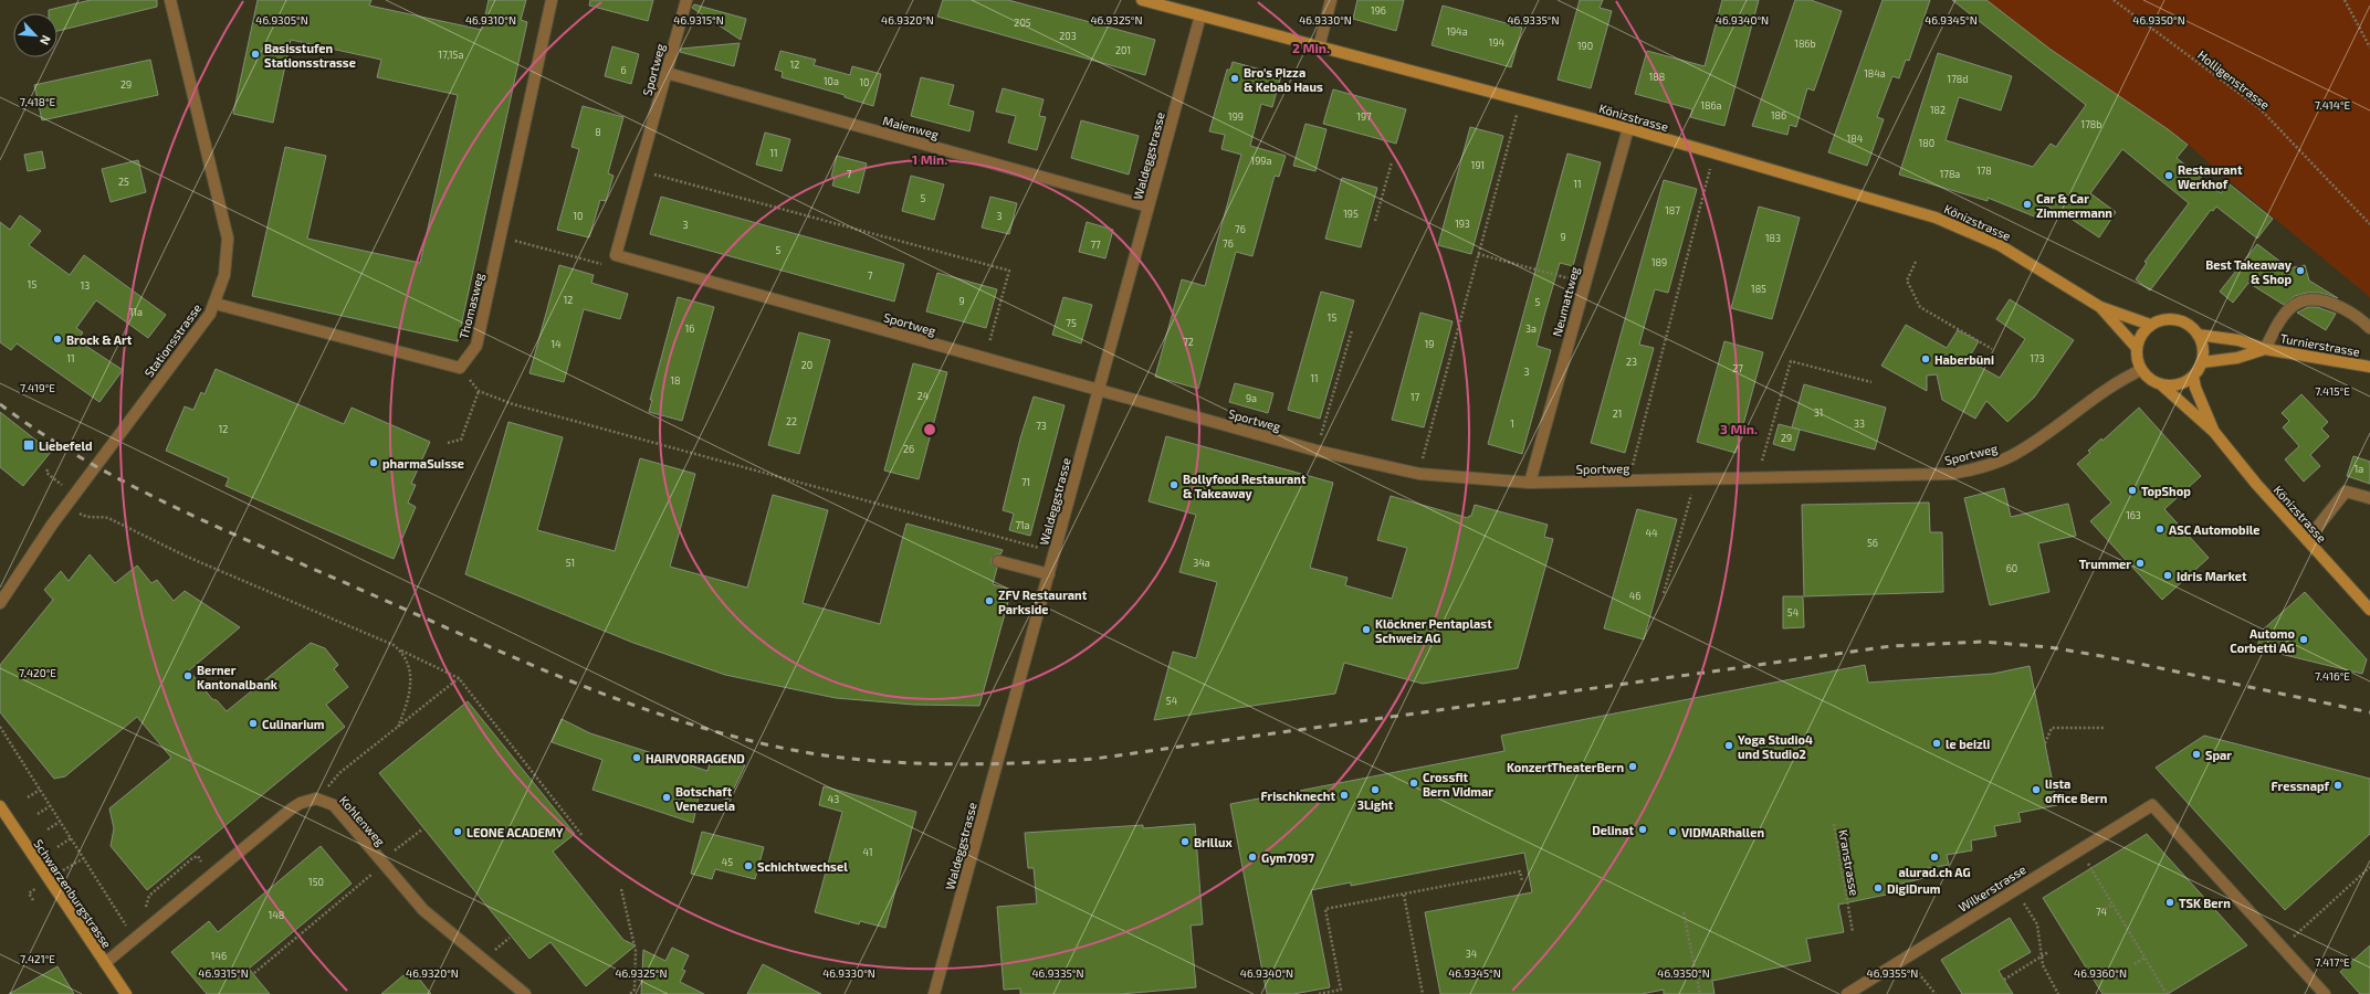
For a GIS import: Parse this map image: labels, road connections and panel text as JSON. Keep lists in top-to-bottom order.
{
  "streets": {
    "main road": ["Könizstrasse", "Turnierstrasse", "Schwarzenburgstrasse"],
    "street": [
      "Sportweg",
      "Maienweg",
      "Waldeggstrasse",
      "Neumattweg",
      "Thomasweg",
      "Stationsstrasse",
      "Kohlenweg",
      "Wilkerstrasse"
    ],
    "path": ["Holligenstrasse", "Kranstrasse"]
  },
  "crossings": [
    ["Sportweg", "Könizstrasse"],
    ["Sportweg", "Maienweg"],
    ["Sportweg", "Waldeggstrasse"],
    ["Sportweg", "Neumattweg"],
    ["Sportweg", "Turnierstrasse"],
    ["Könizstrasse", "Waldeggstrasse"],
    ["Könizstrasse", "Neumattweg"],
    ["Könizstrasse", "Turnierstrasse"],
    ["Maienweg", "Waldeggstrasse"],
    ["Kohlenweg", "Schwarzenburgstrasse"]
  ],
  "places": {
    "other": [
      "Basisstufen Stationsstrasse",
      "Bro's Pizza & Kebab Haus",
      "Restaurant Werkhof",
      "Car & Car Zimmermann",
      "Best Takeaway & Shop",
      "Brock & Art",
      "Haberbüni",
      "pharmaSuisse",
      "Bollyfood Restaurant & Takeaway",
      "TopShop",
      "ASC Automobile",
      "Trummer",
      "Idris Market",
      "ZFV Restaurant Parkside",
      "Klöckner Pentaplast Schweiz AG",
      "Automo Corbetti AG",
      "Berner Kantonalbank",
      "Culinarium",
      "le beizli",
      "Yoga Studio4 und Studio2",
      "Spar",
      "HAIRVORRAGEND",
      "KonzertTheaterBern",
      "Crossfit Bern Vidmar",
      "Fressnapf",
      "3Light",
      "lista office Bern",
      "Frischknecht",
      "Botschaft Venezuela",
      "Delinat",
      "LEONE ACADEMY",
      "VIDMARhallen",
      "Brillux",
      "Gym7097",
      "alurad.ch AG",
      "Schichtwechsel",
      "DigiDrum",
      "TSK Bern"
    ],
    "transit": ["Liebefeld"]
  },
  "house_numbers": [
    "196",
    "205",
    "194a",
    "203",
    "194",
    "186b",
    "190",
    "201",
    "17,15a",
    "12",
    "6",
    "184a",
    "188",
    "178d",
    "10a",
    "10",
    "29",
    "186a",
    "182",
    "186",
    "199",
    "197",
    "178b",
    "8",
    "184",
    "180",
    "11",
    "199a",
    "191",
    "178",
    "7",
    "178a",
    "25",
    "11",
    "5",
    "187",
    "195",
    "10",
    "3",
    "193",
    "3",
    "76",
    "9",
    "183",
    "76",
    "77",
    "5",
    "189",
    "7",
    "15",
    "13",
    "185",
    "12",
    "9",
    "5",
    "11a",
    "15",
    "75",
    "16",
    "3a",
    "72",
    "14",
    "19",
    "11",
    "173",
    "23",
    "20",
    "27",
    "3",
    "11",
    "18",
    "24",
    "17",
    "9a",
    "31",
    "21",
    "22",
    "1",
    "33",
    "73",
    "12",
    "29",
    "26",
    "1a",
    "71",
    "163",
    "71a",
    "44",
    "56",
    "51",
    "34a",
    "60",
    "46",
    "54",
    "54",
    "43",
    "41",
    "45",
    "150",
    "74",
    "148",
    "34",
    "146"
  ],
  "north": "bottom right",
  "coordinates": [
    "46.9305°N",
    "46.9310°N",
    "46.9315°N",
    "46.9320°N",
    "46.9325°N",
    "46.9330°N",
    "46.9335°N",
    "46.9340°N",
    "46.9345°N",
    "46.9350°N",
    "7.418°E",
    "7.414°E",
    "7.419°E",
    "7.415°E",
    "7.420°E",
    "7.416°E",
    "7.421°E",
    "7.417°E",
    "46.9355°N",
    "46.9360°N"
  ],
  "rings": ["2 Min.", "1 Min.", "3 Min."]
}
